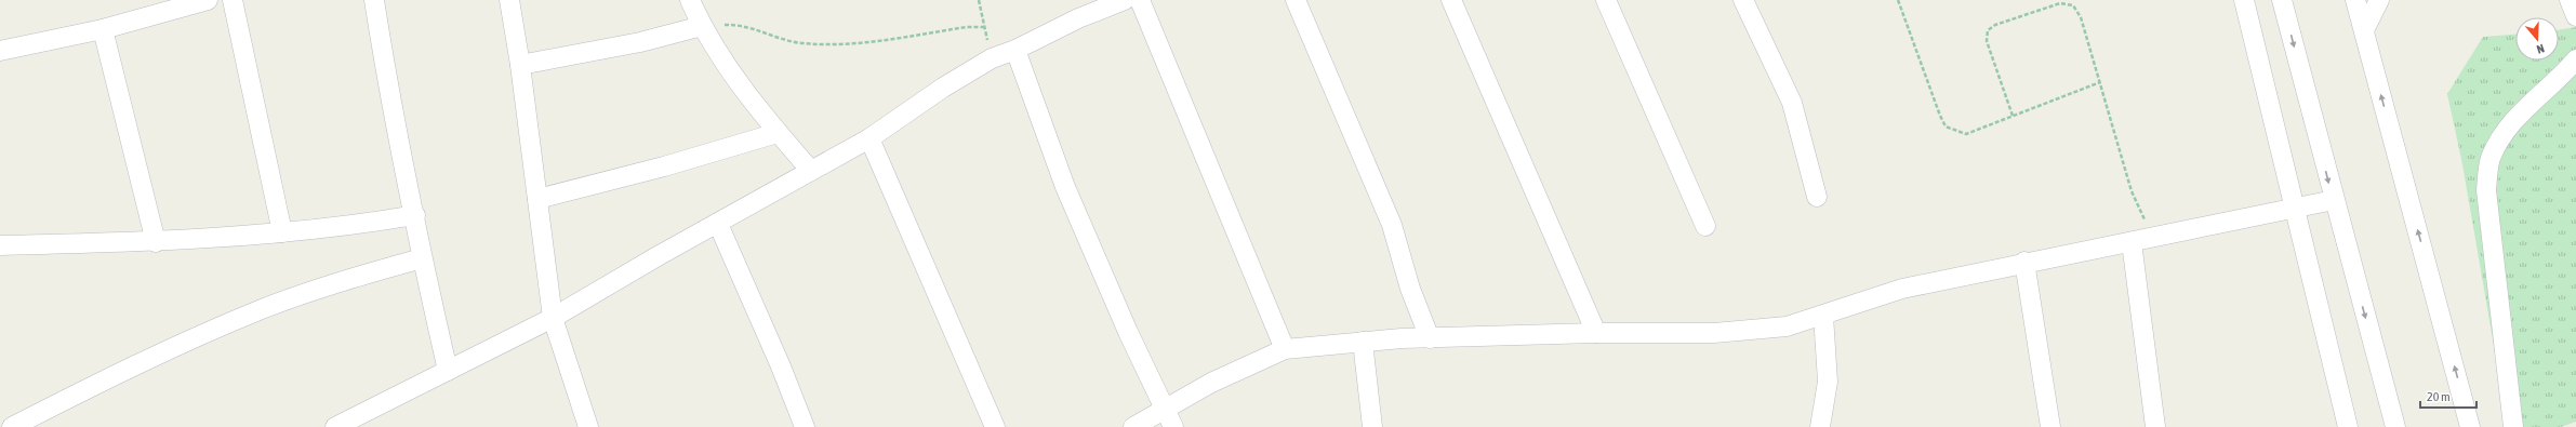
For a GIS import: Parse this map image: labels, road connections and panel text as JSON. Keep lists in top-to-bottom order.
{
  "scale_bar": "20 m",
  "north": "bottom"
}
